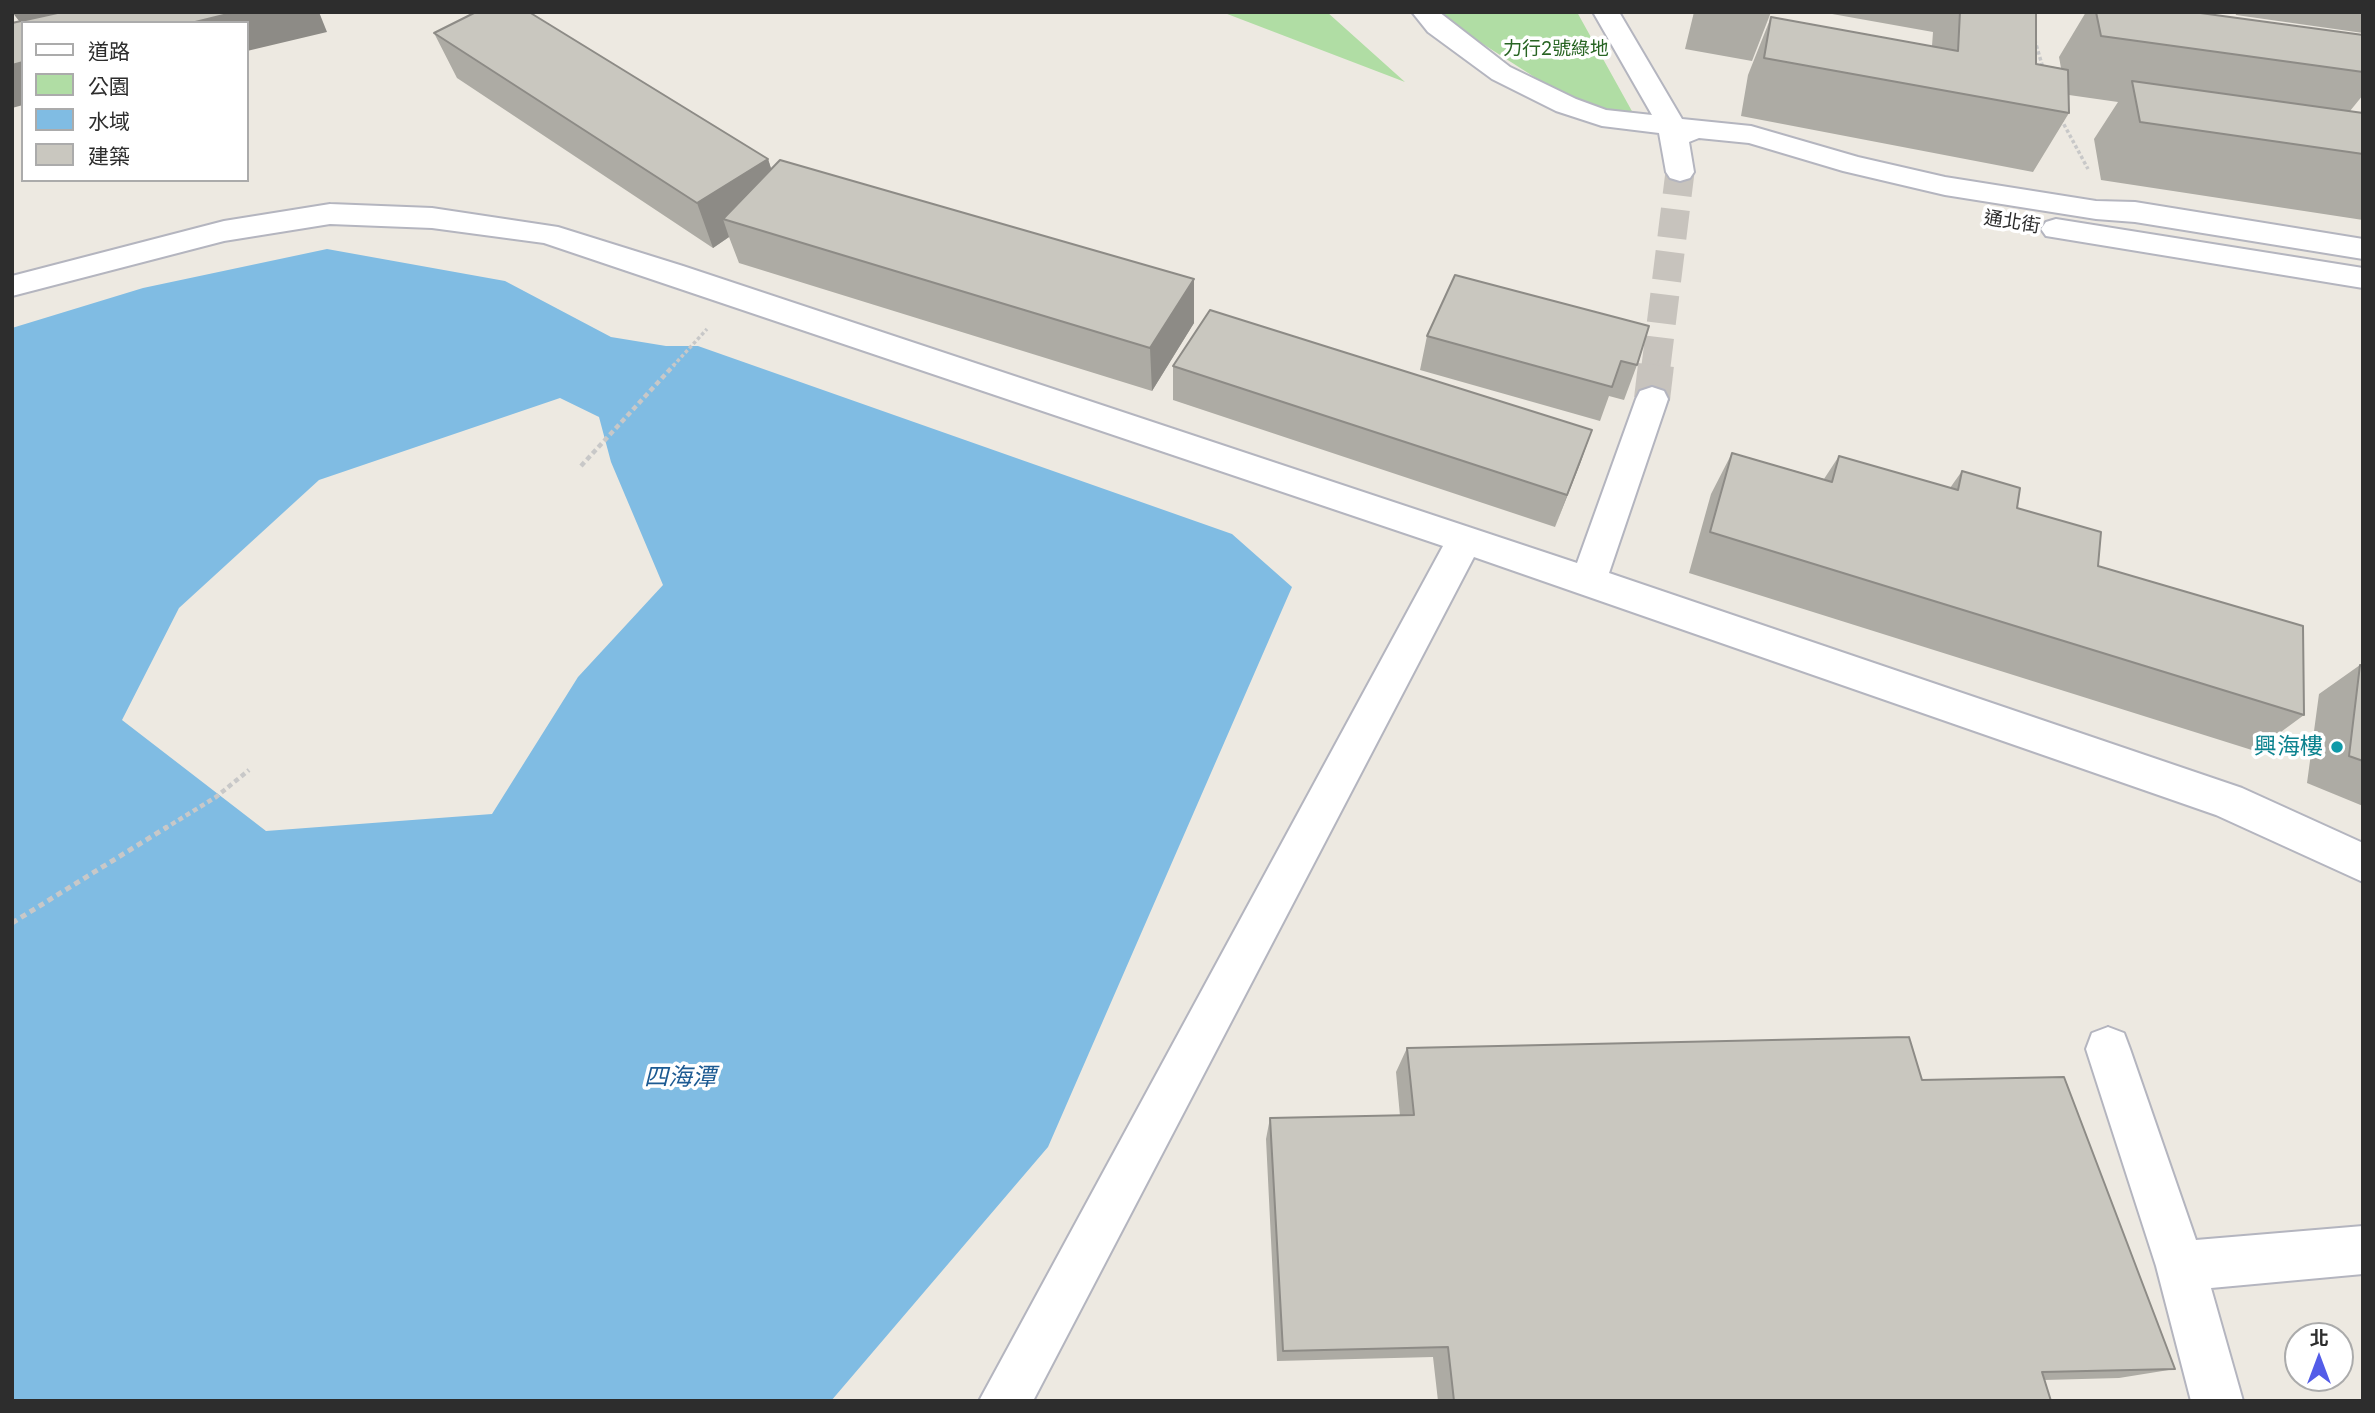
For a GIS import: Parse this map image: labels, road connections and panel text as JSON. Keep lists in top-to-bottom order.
{
  "streets": {
    "street": ["通北街"]
  },
  "water": ["四海潭"],
  "parks": ["力行2號綠地"],
  "places": ["興海樓"],
  "legend": [
    "道路",
    "公園",
    "水域",
    "建築"
  ],
  "north": "top"
}
